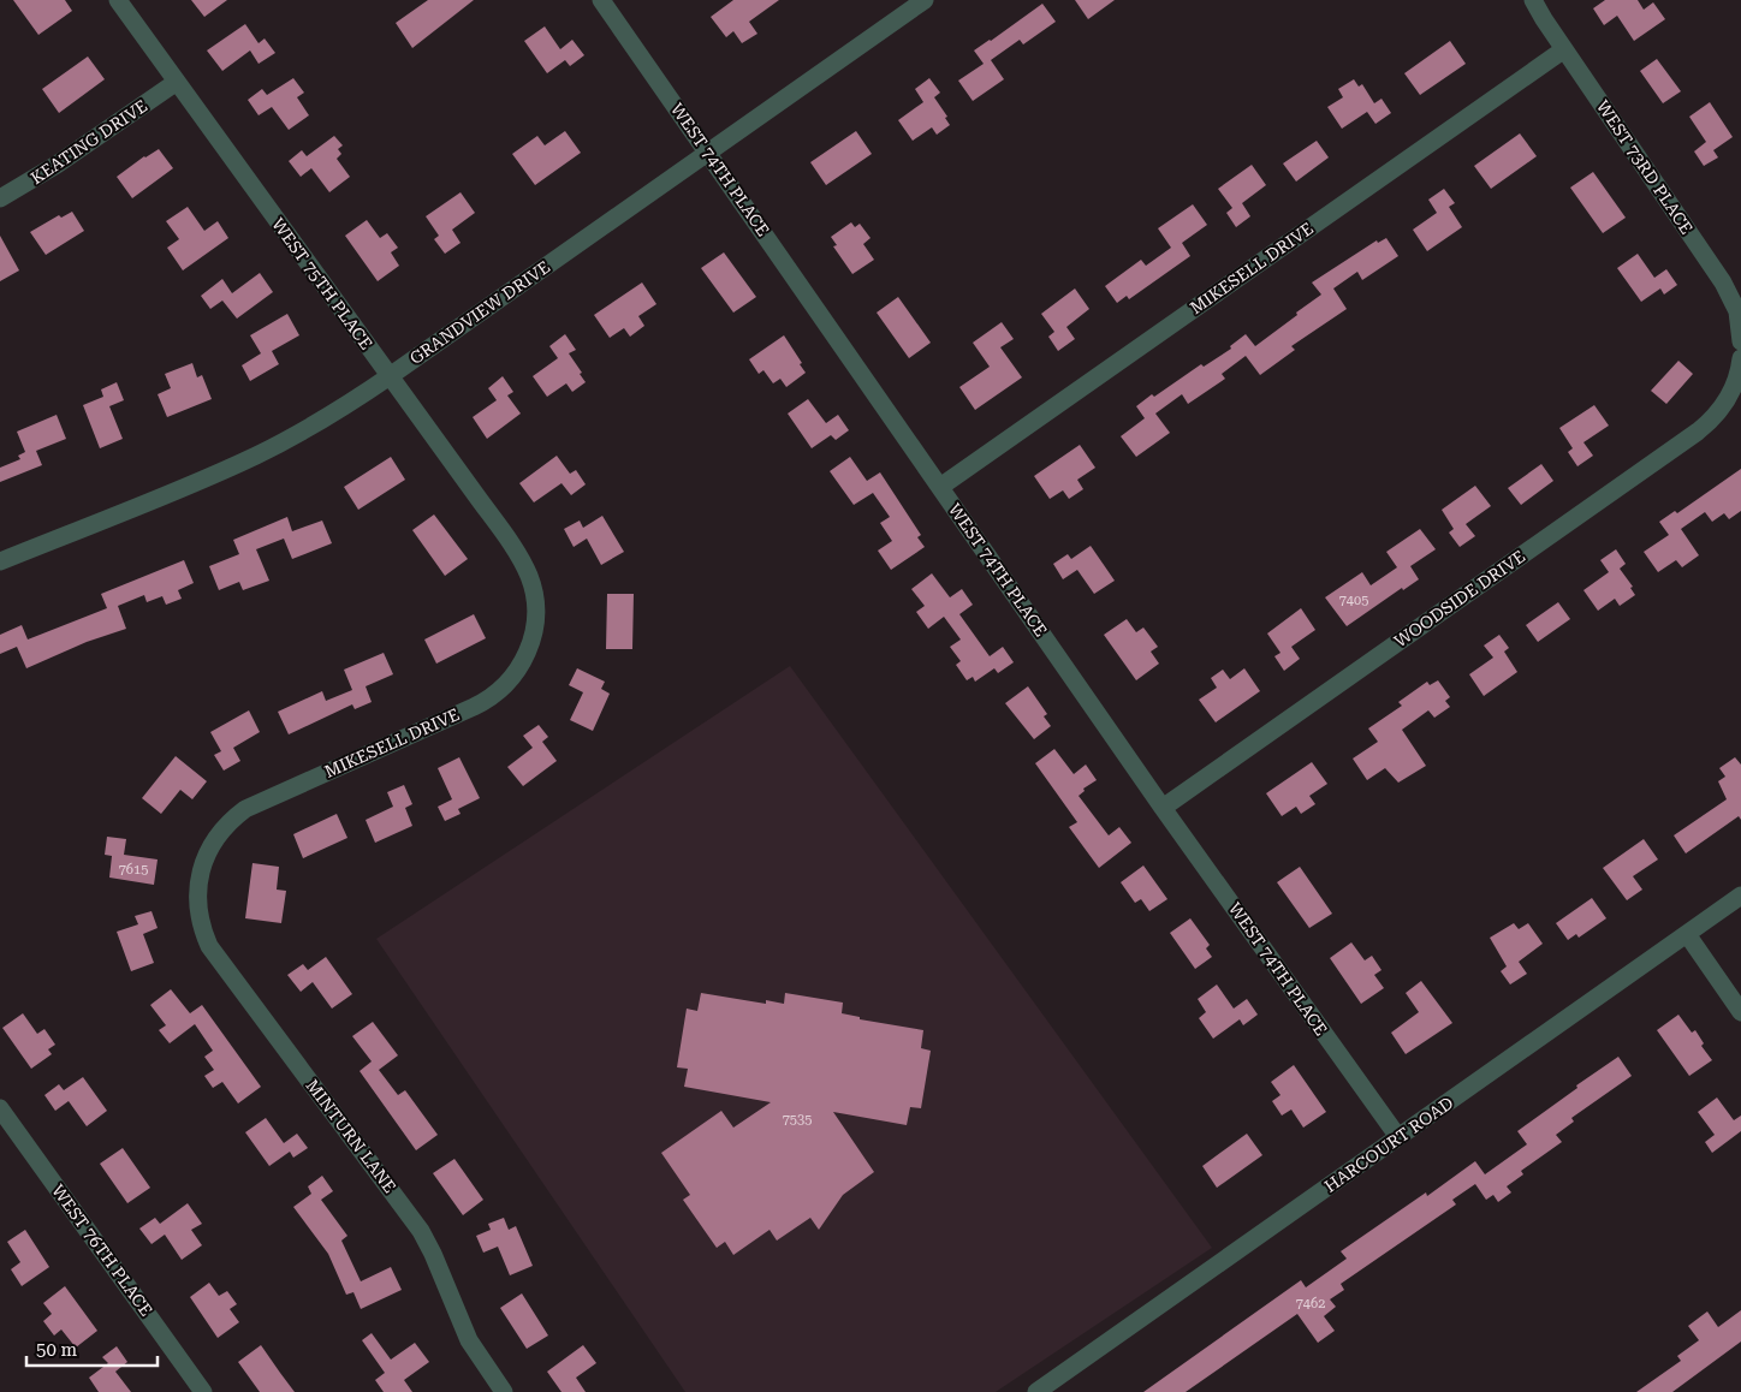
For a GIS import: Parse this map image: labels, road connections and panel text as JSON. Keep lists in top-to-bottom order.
{
  "streets": {
    "street": [
      "KEATING DRIVE",
      "WEST 73RD PLACE",
      "WEST 74TH PLACE",
      "MIKESELL DRIVE",
      "WEST 75TH PLACE",
      "GRANDVIEW DRIVE",
      "WOODSIDE DRIVE",
      "MINTURN LANE",
      "HARCOURT ROAD",
      "WEST 76TH PLACE"
    ]
  },
  "crossings": [
    ["KEATING DRIVE", "WEST 75TH PLACE"],
    ["WEST 73RD PLACE", "MIKESELL DRIVE"],
    ["WEST 74TH PLACE", "MIKESELL DRIVE"],
    ["WEST 74TH PLACE", "GRANDVIEW DRIVE"],
    ["WEST 74TH PLACE", "WOODSIDE DRIVE"],
    ["WEST 74TH PLACE", "HARCOURT ROAD"],
    ["MIKESELL DRIVE", "WEST 75TH PLACE"],
    ["MIKESELL DRIVE", "MINTURN LANE"],
    ["WEST 75TH PLACE", "GRANDVIEW DRIVE"]
  ],
  "house_numbers": [
    "7405",
    "7615",
    "7535",
    "7462"
  ],
  "scale_bar": "50 m"
}
